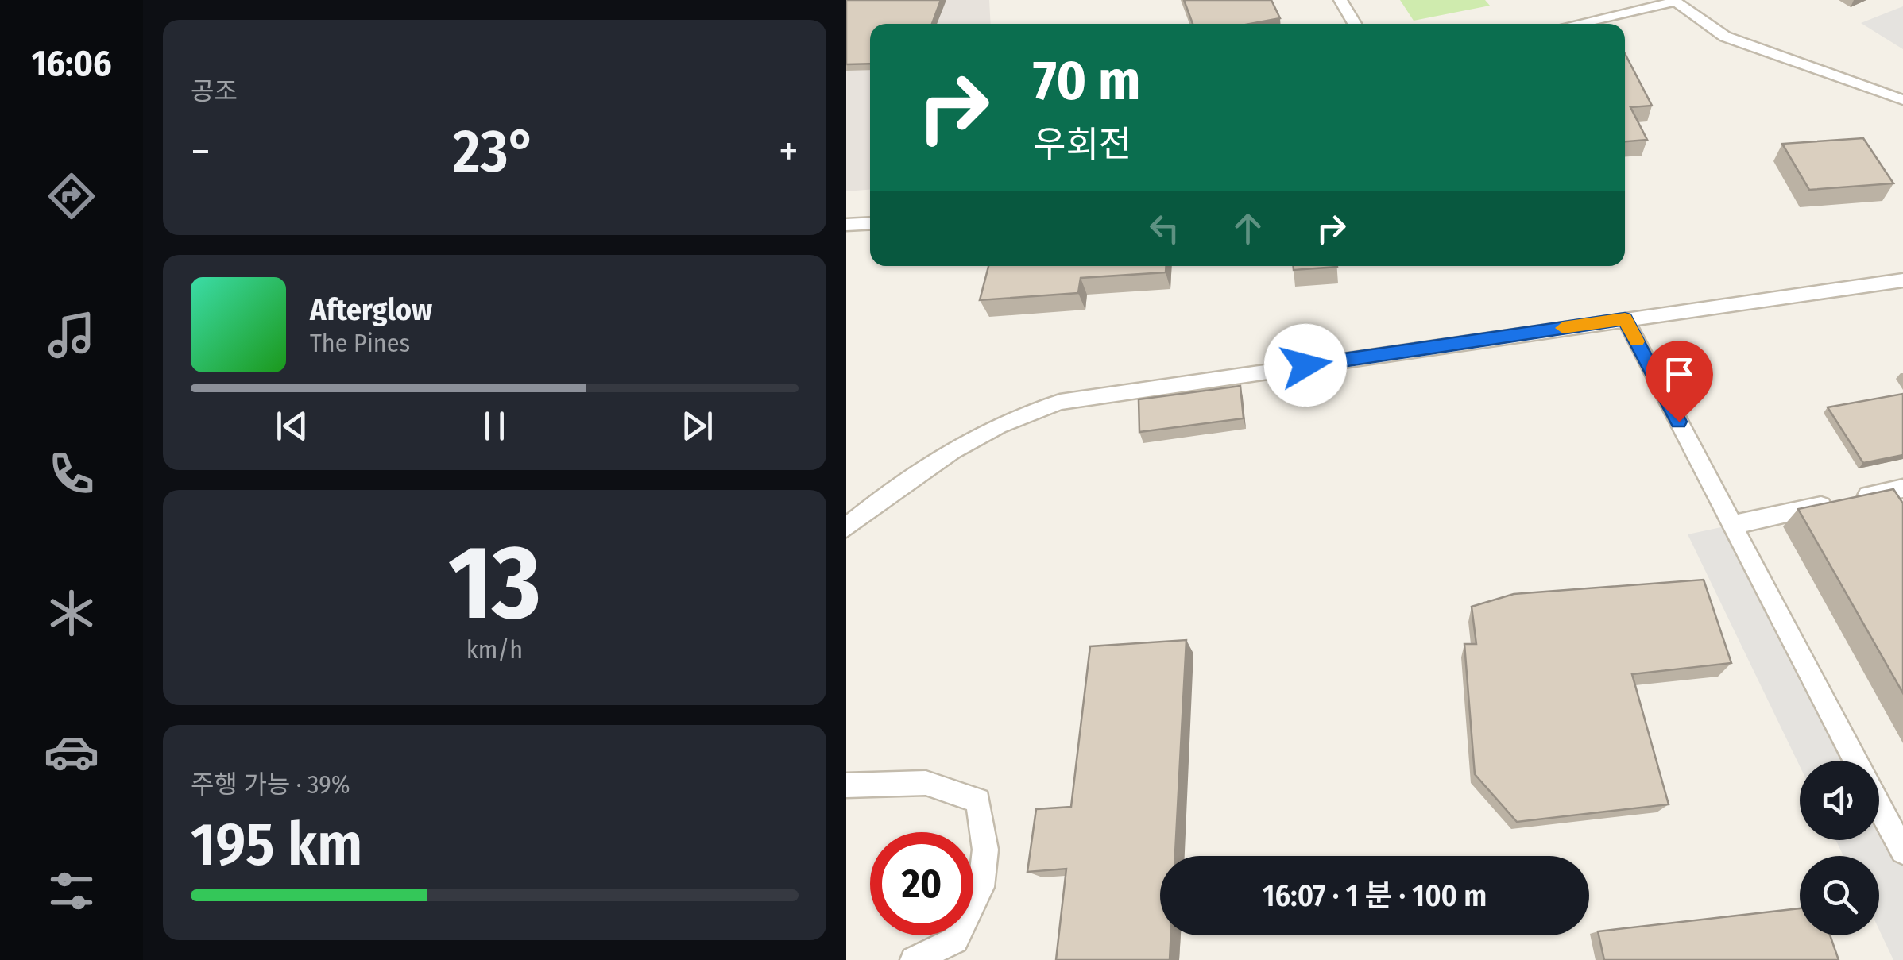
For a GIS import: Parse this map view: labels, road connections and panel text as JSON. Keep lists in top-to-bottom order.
{
  "page": {
    "tabs": "16:06",
    "tile": [
      "공조",
      ["13", "km/h"],
      ["주행 가능 · 39%", "195 km"]
    ],
    "turn": ["70 m", "우회전"],
    "heat": ["−", "23°", "+"],
    "song": ["Afterglow", "The Pines"],
    "limit": "20",
    "trip": "16:07 · 1 분 · 100 m"
  }
}
